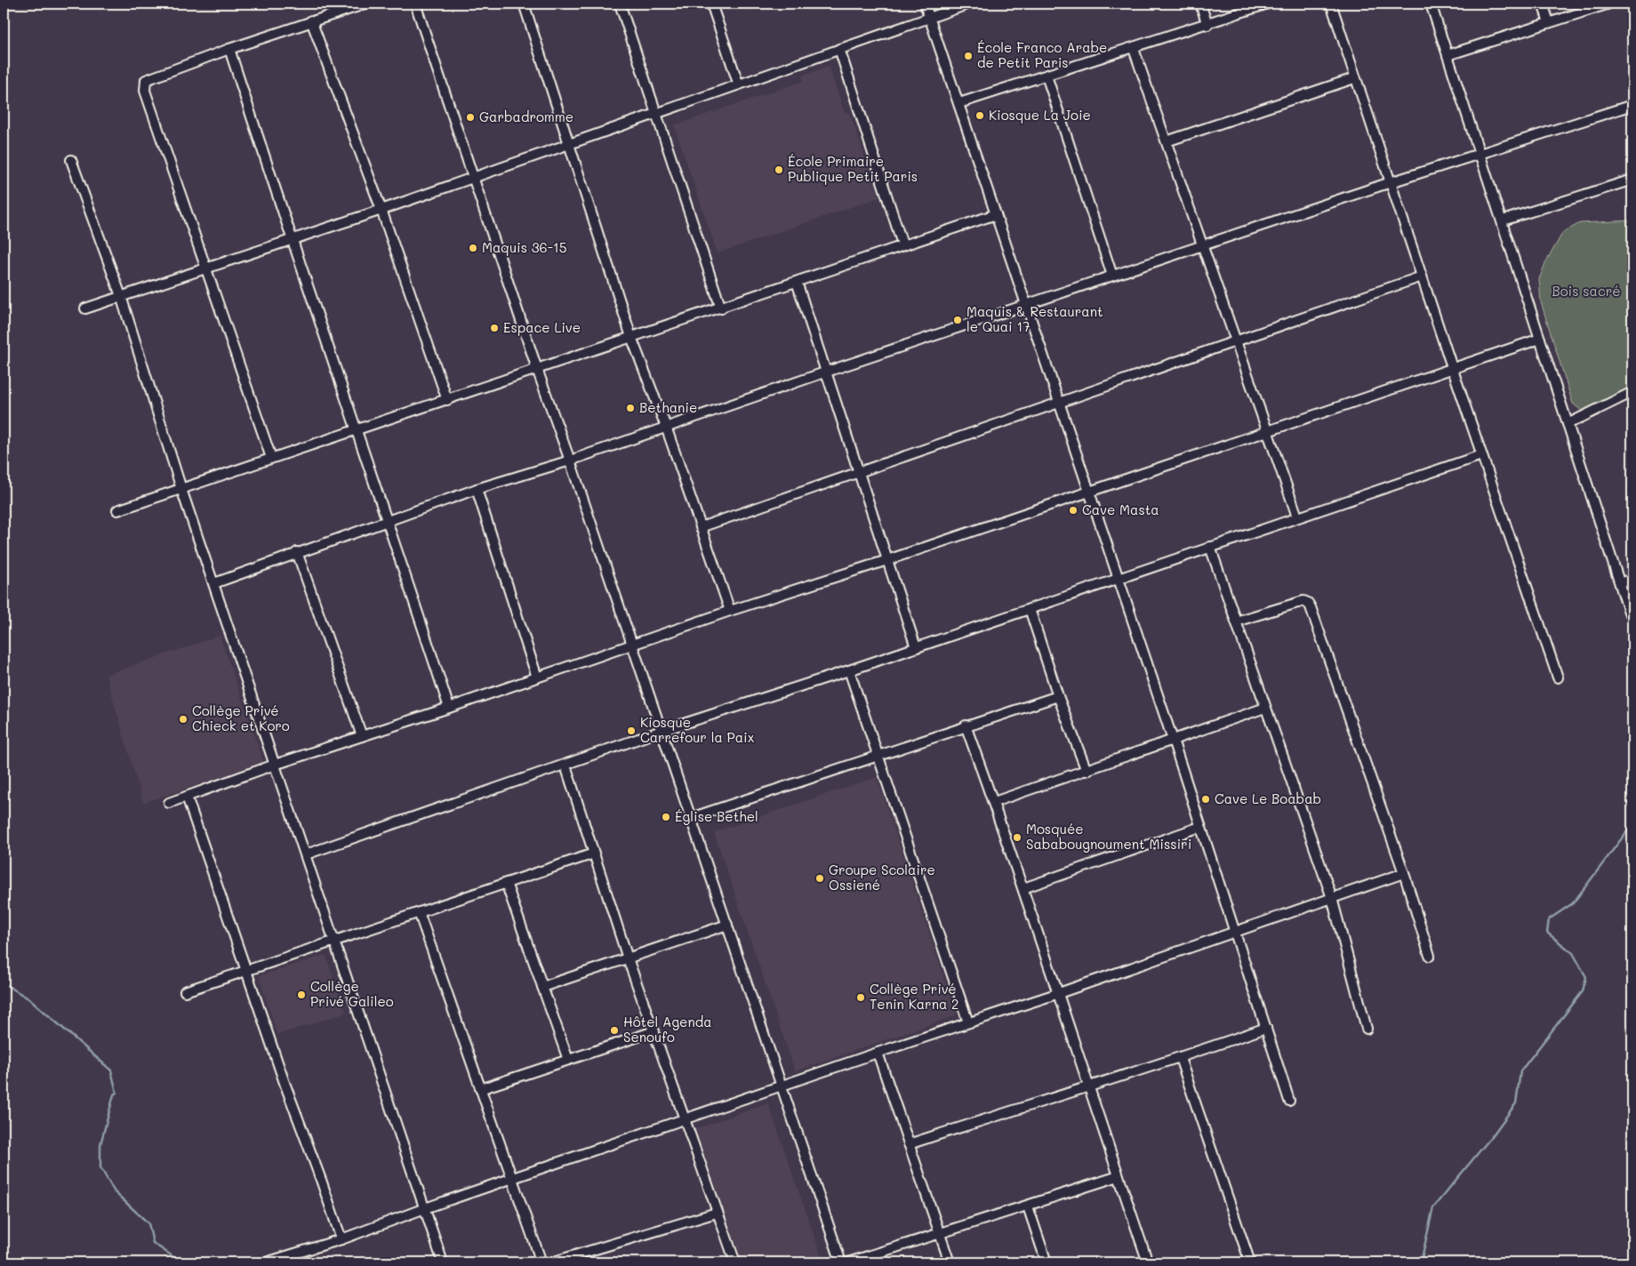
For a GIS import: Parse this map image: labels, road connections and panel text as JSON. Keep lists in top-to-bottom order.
{
  "parks": ["Bois sacré"],
  "places": [
    "École Franco Arabe de Petit Paris",
    "Kiosque La Joie",
    "Garbadromme",
    "École Primaire Publique Petit Paris",
    "Maquis 36-15",
    "Maquis & Restaurant le Quai 17",
    "Espace Live",
    "Bethanie",
    "Cave Masta",
    "Collège Privé Chieck et Koro",
    "Kiosque Carrefour la Paix",
    "Cave Le Boabab",
    "Église Bethel",
    "Mosquée Sababougnoument Missiri",
    "Groupe Scolaire Ossiené",
    "Collège Privé Galileo",
    "Collège Privé Tenin Karna 2",
    "Hôtel Agenda Senoufo"
  ]
}
